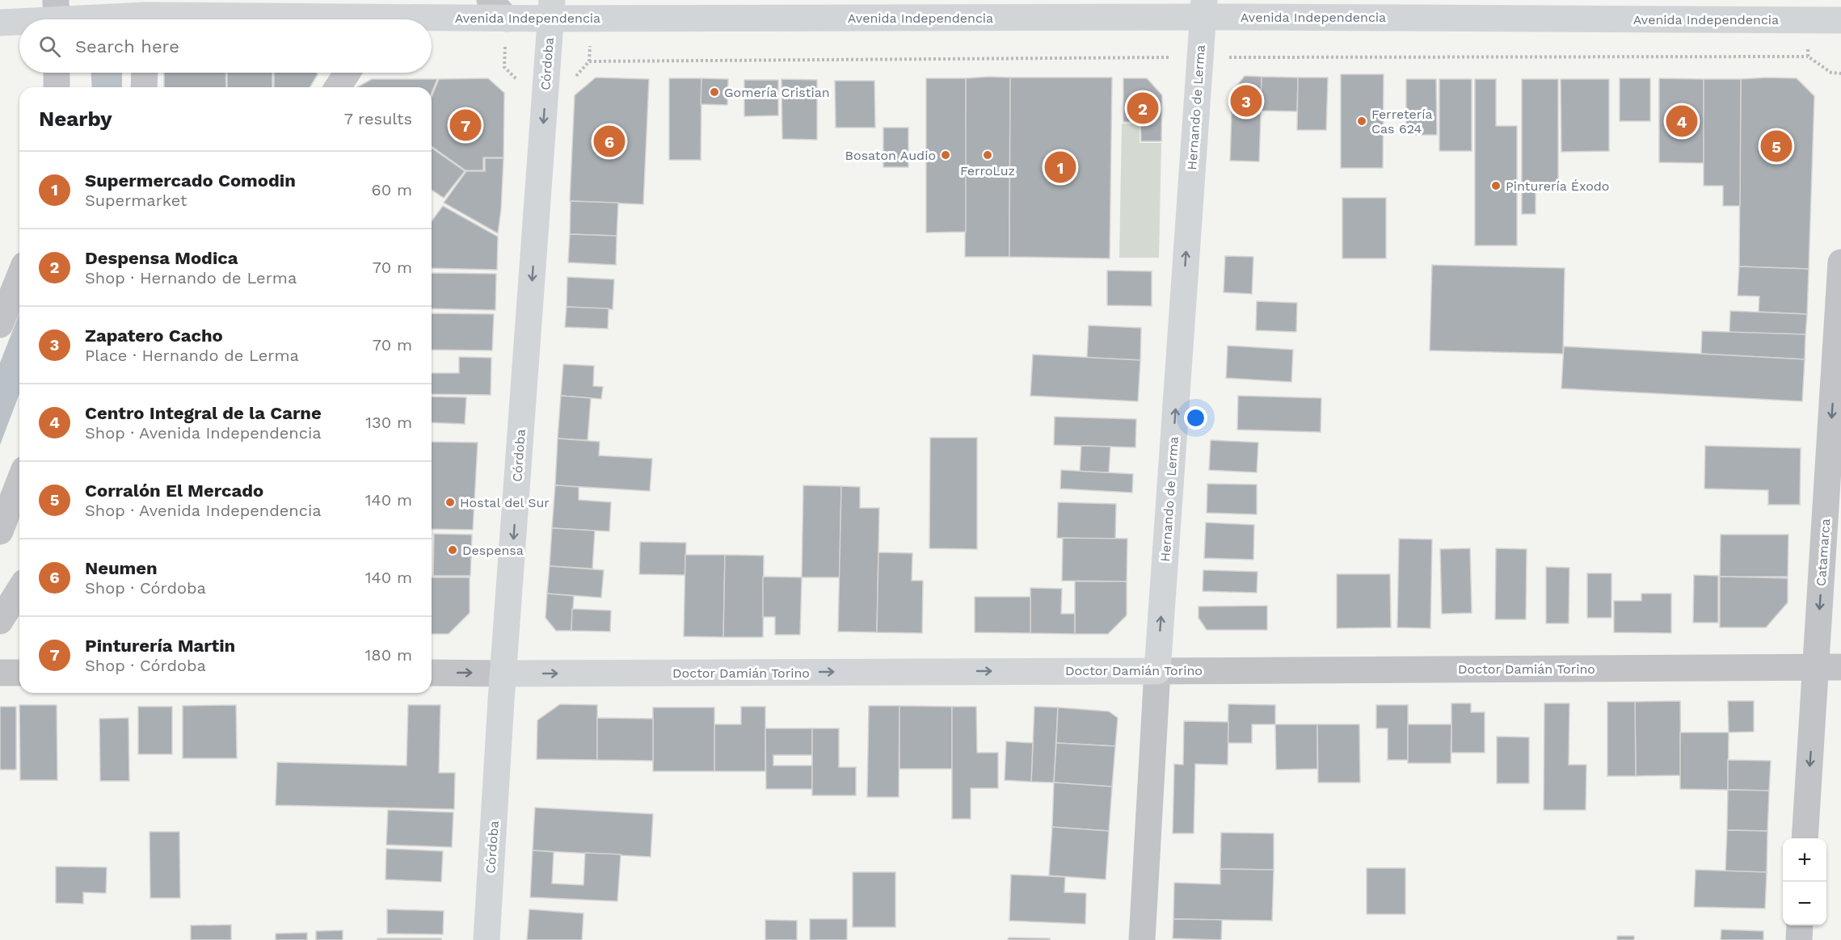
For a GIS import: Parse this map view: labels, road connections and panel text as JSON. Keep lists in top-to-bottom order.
{
  "streets": {
    "main road": [
      "Avenida Independencia",
      "Córdoba",
      "Hernando de Lerma",
      "Doctor Damián Torino"
    ],
    "street": ["Catamarca"]
  },
  "crossings": [
    ["Avenida Independencia", "Córdoba"],
    ["Avenida Independencia", "Hernando de Lerma"],
    ["Córdoba", "Doctor Damián Torino"],
    ["Hernando de Lerma", "Doctor Damián Torino"],
    ["Catamarca", "Doctor Damián Torino"]
  ],
  "one_way": [
    "Córdoba",
    "Hernando de Lerma",
    "Catamarca",
    "Doctor Damián Torino"
  ],
  "places": [
    "Gomería Cristian",
    "Ferretería Cas 624",
    "Bosaton Audio",
    "FerroLuz",
    "Pinturería Éxodo",
    "Hostal del Sur",
    "Despensa"
  ],
  "page": {
    "search": "Search here",
    "pins": [
      "3",
      "2",
      "4",
      "7",
      "6",
      "5",
      "1"
    ],
    "heading": ["Nearby", "7 results"],
    "list": [
      {
        "mark": "1",
        "name": "Supermercado Comodin",
        "note": "Supermarket",
        "value": "60 m"
      },
      {
        "mark": "2",
        "name": "Despensa Modica",
        "note": "Shop · Hernando de Lerma",
        "value": "70 m"
      },
      {
        "mark": "3",
        "name": "Zapatero Cacho",
        "note": "Place · Hernando de Lerma",
        "value": "70 m"
      },
      {
        "mark": "4",
        "name": "Centro Integral de la Carne",
        "note": "Shop · Avenida Independencia",
        "value": "130 m"
      },
      {
        "mark": "5",
        "name": "Corralón El Mercado",
        "note": "Shop · Avenida Independencia",
        "value": "140 m"
      },
      {
        "mark": "6",
        "name": "Neumen",
        "note": "Shop · Córdoba",
        "value": "140 m"
      },
      {
        "mark": "7",
        "name": "Pinturería Martin",
        "note": "Shop · Córdoba",
        "value": "180 m"
      }
    ],
    "map_buttons": ["+", "−"]
  }
}
